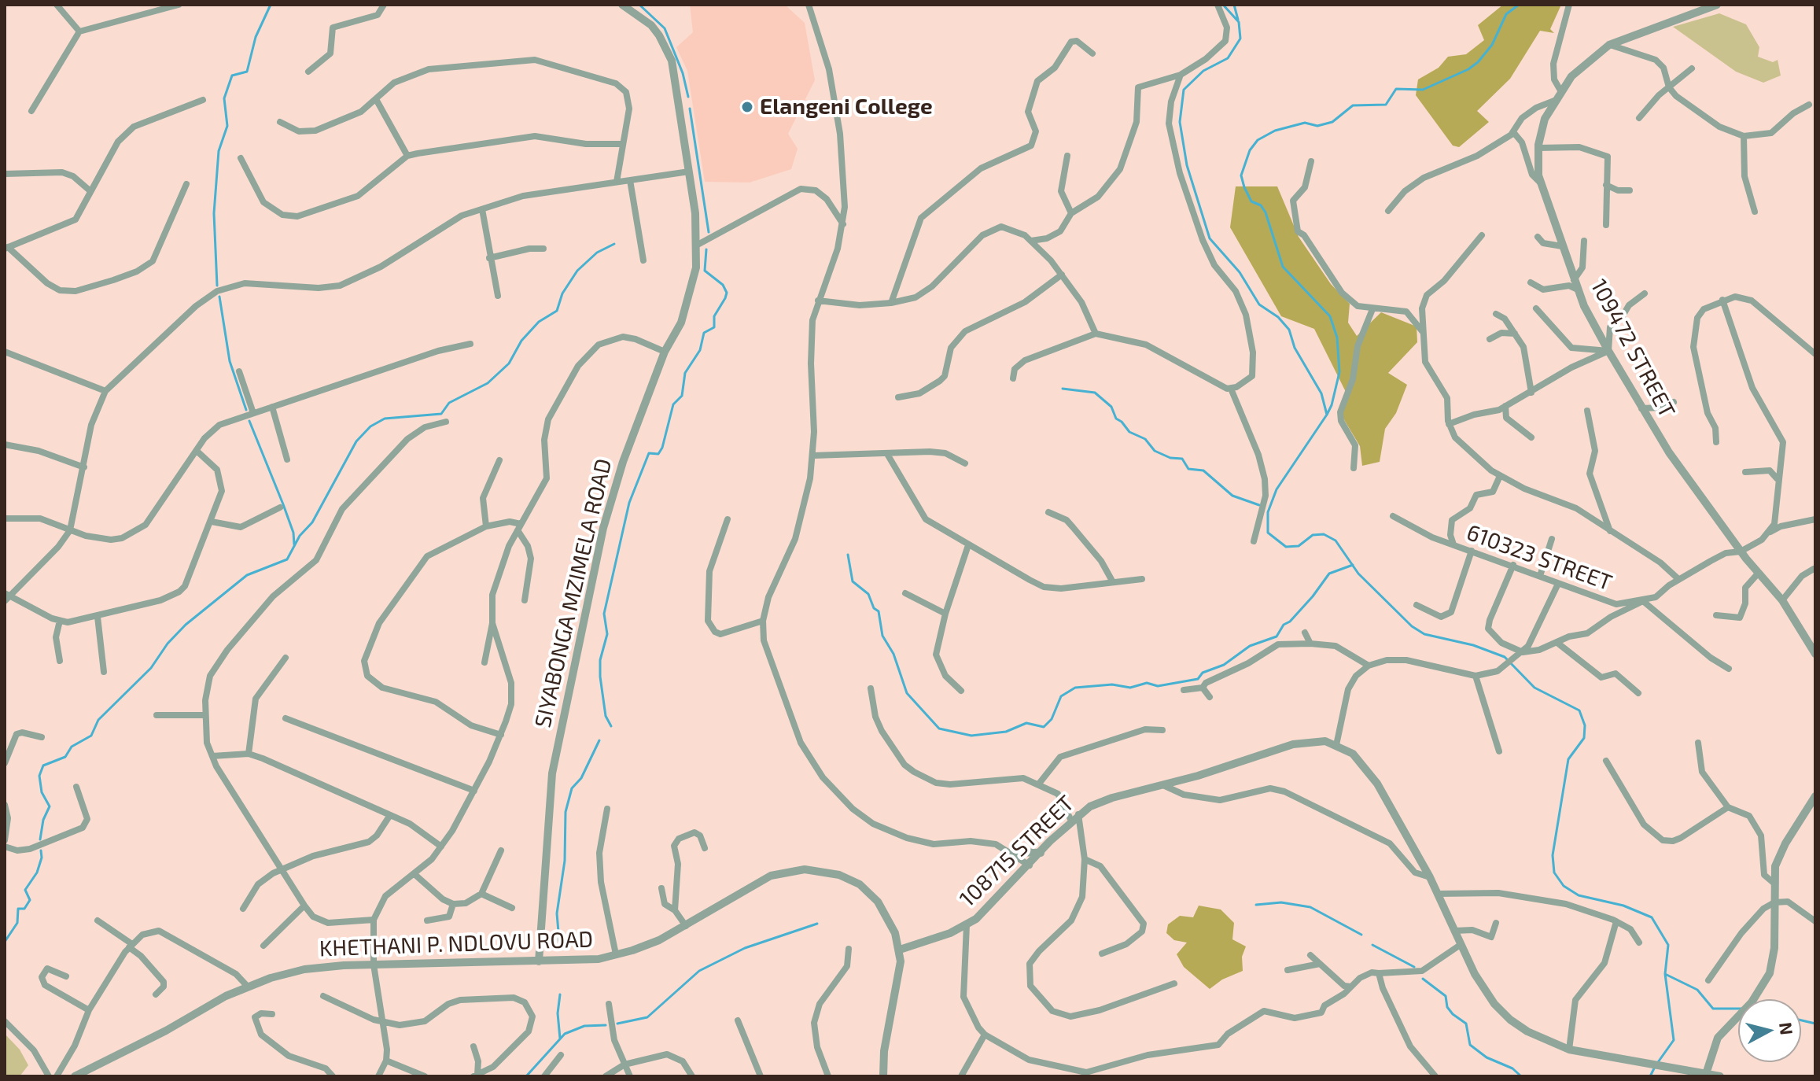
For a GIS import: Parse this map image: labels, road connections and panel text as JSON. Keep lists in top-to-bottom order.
{
  "streets": {
    "street": [
      "109472 STREET",
      "610323 STREET",
      "SIYABONGA MZIMELA ROAD",
      "108715 STREET",
      "KHETHANI P. NDLOVU ROAD"
    ]
  },
  "crossings": [
    ["109472 STREET", "610323 STREET"],
    ["SIYABONGA MZIMELA ROAD", "KHETHANI P. NDLOVU ROAD"],
    ["108715 STREET", "KHETHANI P. NDLOVU ROAD"]
  ],
  "places": ["Elangeni College"],
  "north": "right"
}
